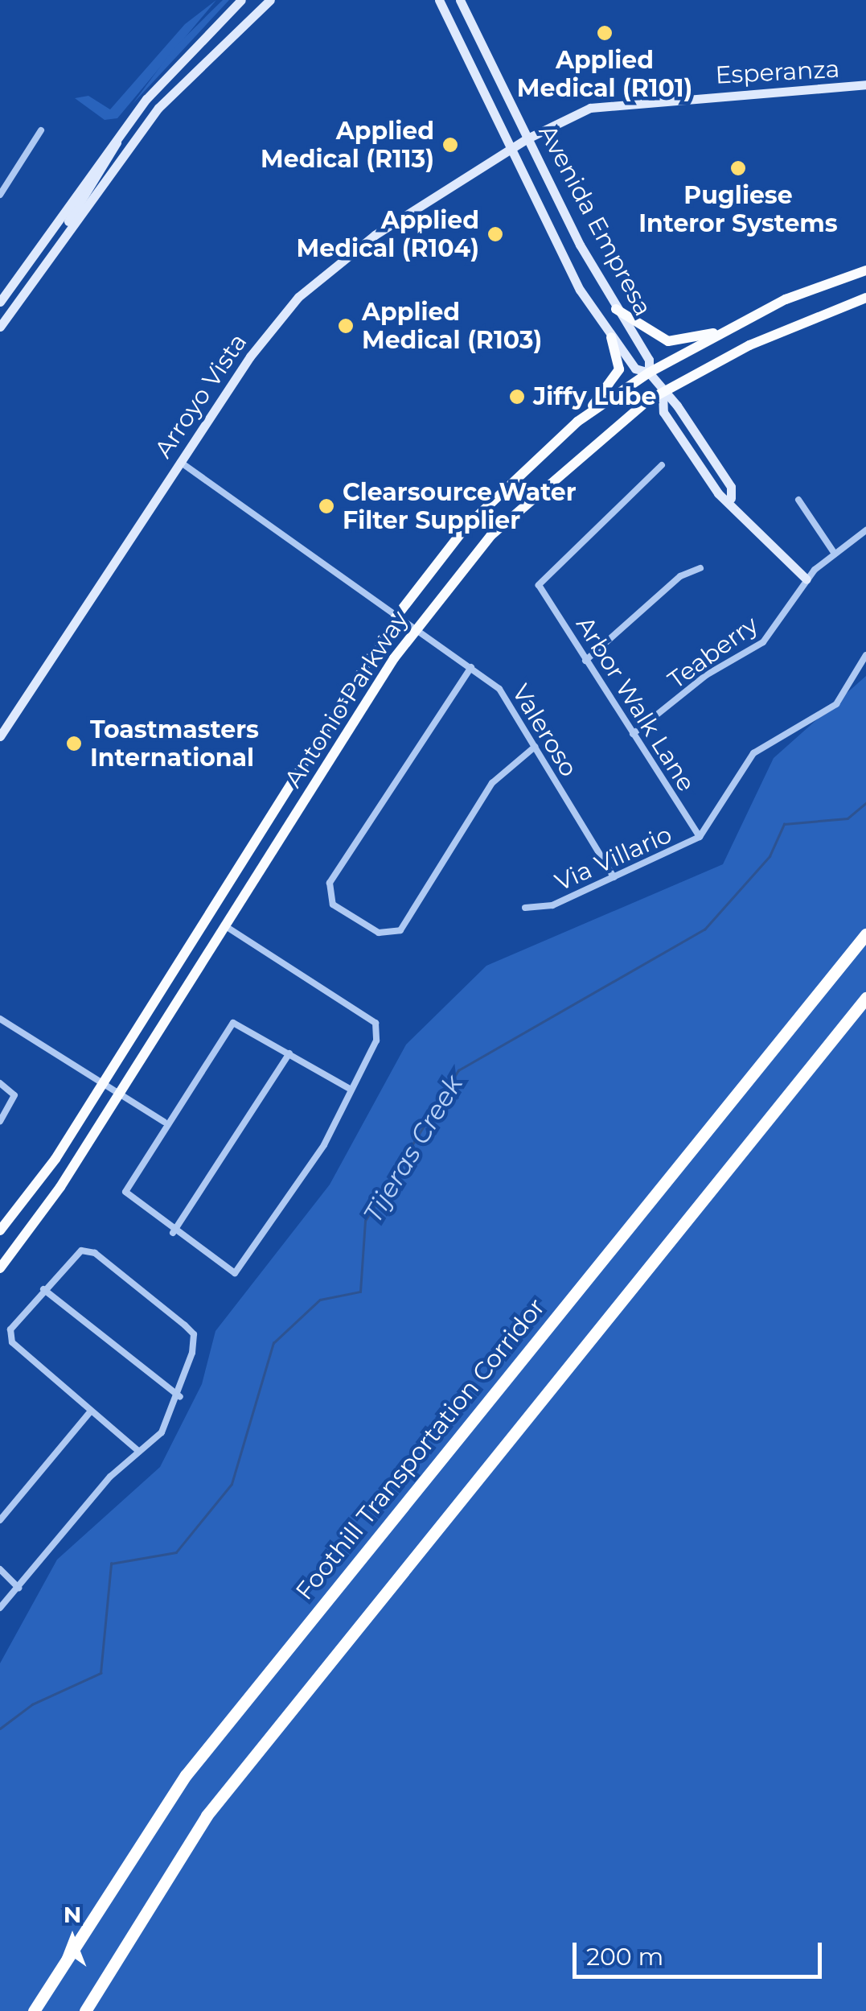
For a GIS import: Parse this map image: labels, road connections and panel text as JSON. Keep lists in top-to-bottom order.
{
  "streets": {
    "highway": ["Foothill Transportation Corridor"],
    "main road": [
      "Esperanza",
      "Avenida Empresa",
      "Arroyo Vista",
      "Antonio Parkway"
    ],
    "street": [
      "Teaberry",
      "Arbor Walk Lane",
      "Valeroso",
      "Via Villario"
    ]
  },
  "crossings": [
    ["Esperanza", "Avenida Empresa"],
    ["Esperanza", "Arroyo Vista"],
    ["Avenida Empresa", "Arroyo Vista"],
    ["Avenida Empresa", "Teaberry"],
    ["Avenida Empresa", "Antonio Parkway"],
    ["Arroyo Vista", "Valeroso"],
    ["Teaberry", "Arbor Walk Lane"],
    ["Antonio Parkway", "Valeroso"],
    ["Arbor Walk Lane", "Via Villario"],
    ["Valeroso", "Via Villario"]
  ],
  "water": ["Tijeras Creek"],
  "places": [
    "Applied Medical (R101)",
    "Applied Medical (R113)",
    "Pugliese Interor Systems",
    "Applied Medical (R104)",
    "Applied Medical (R103)",
    "Jiffy Lube",
    "Clearsource Water Filter Supplier",
    "Toastmasters International"
  ],
  "scale_bar": "200 m",
  "north": "top"
}
